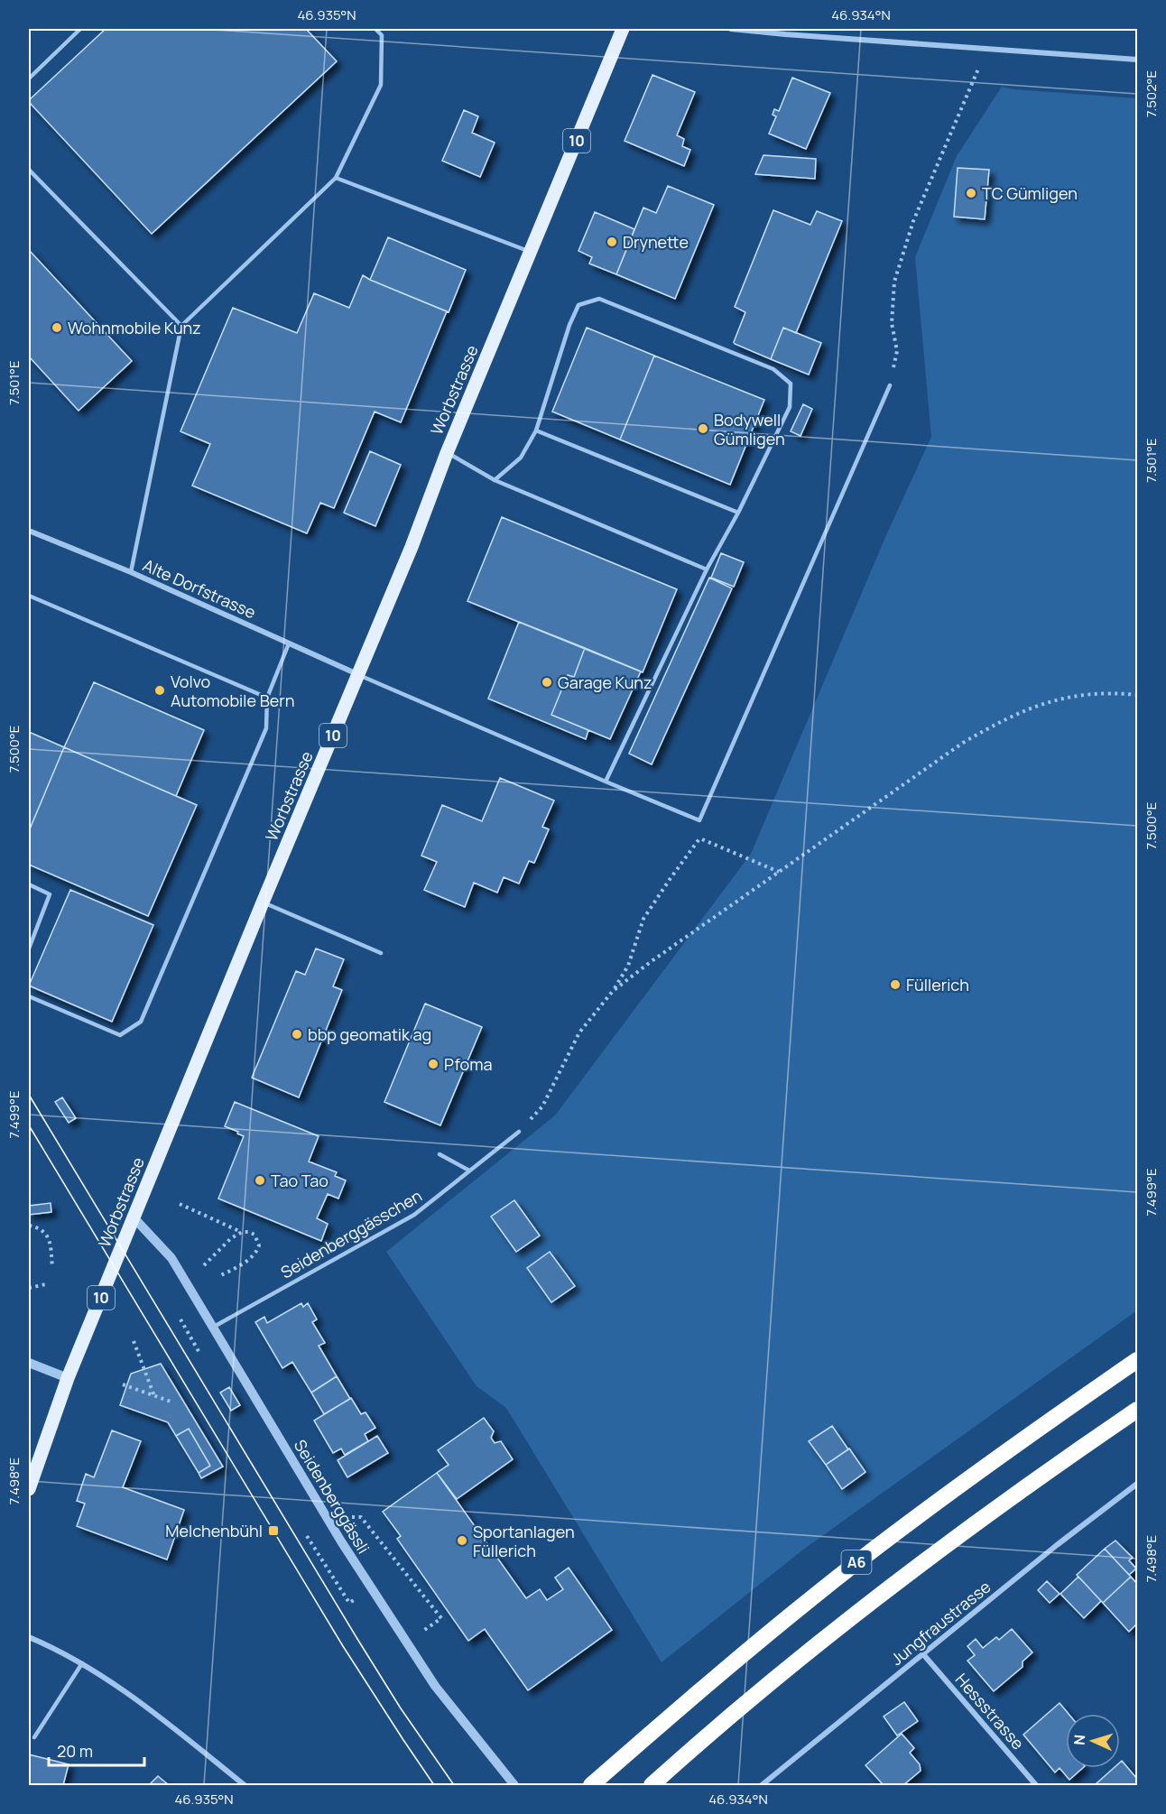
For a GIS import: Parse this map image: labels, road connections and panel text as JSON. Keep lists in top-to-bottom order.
{
  "streets": {
    "highway": ["A6"],
    "main road": ["10", "Worbstrasse"],
    "street": [
      "Alte Dorfstrasse",
      "Seidenberggässli",
      "Jungfraustrasse",
      "Hessstrasse"
    ],
    "lane": ["Seidenberggässchen"]
  },
  "crossings": [
    ["Worbstrasse", "Alte Dorfstrasse"],
    ["Worbstrasse", "Seidenberggässli"],
    ["Seidenberggässchen", "Seidenberggässli"],
    ["Jungfraustrasse", "Hessstrasse"]
  ],
  "places": {
    "other": [
      "TC Gümligen",
      "Drynette",
      "Wohnmobile Kunz",
      "Bodywell Gümligen",
      "Garage Kunz",
      "Volvo Automobile Bern",
      "Füllerich",
      "bbp geomatik ag",
      "Pfoma",
      "Tao Tao",
      "Sportanlagen Füllerich"
    ],
    "transit": ["Melchenbühl"]
  },
  "scale_bar": "20 m",
  "north": "left",
  "coordinates": [
    "46.935°N",
    "46.934°N",
    "7.502°E",
    "7.501°E",
    "7.500°E",
    "7.499°E",
    "7.498°E"
  ]
}
